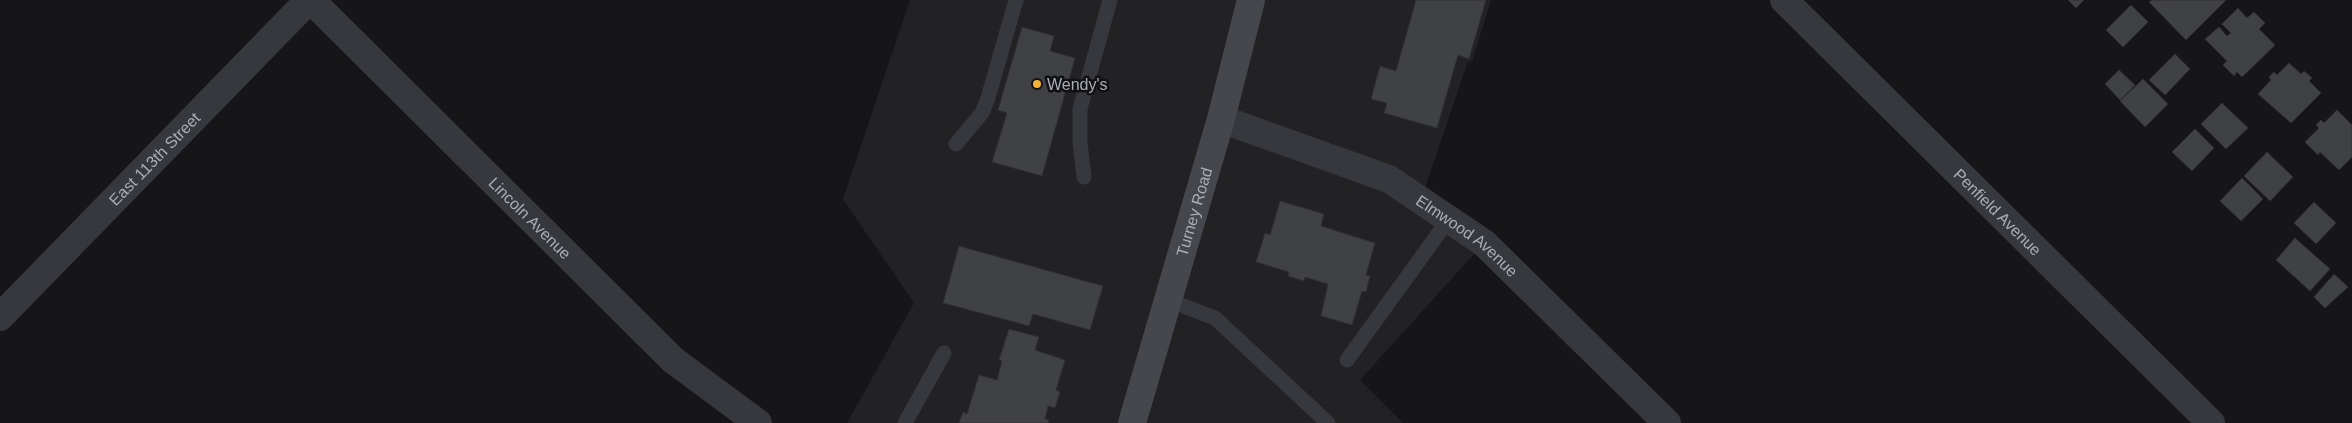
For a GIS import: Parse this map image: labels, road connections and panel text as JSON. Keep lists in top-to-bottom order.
{
  "streets": {
    "main road": ["Turney Road"],
    "street": [
      "East 113th Street",
      "Penfield Avenue",
      "Lincoln Avenue",
      "Elmwood Avenue"
    ]
  },
  "crossings": [
    ["East 113th Street", "Lincoln Avenue"],
    ["Turney Road", "Elmwood Avenue"]
  ],
  "places": ["Wendy's"]
}
